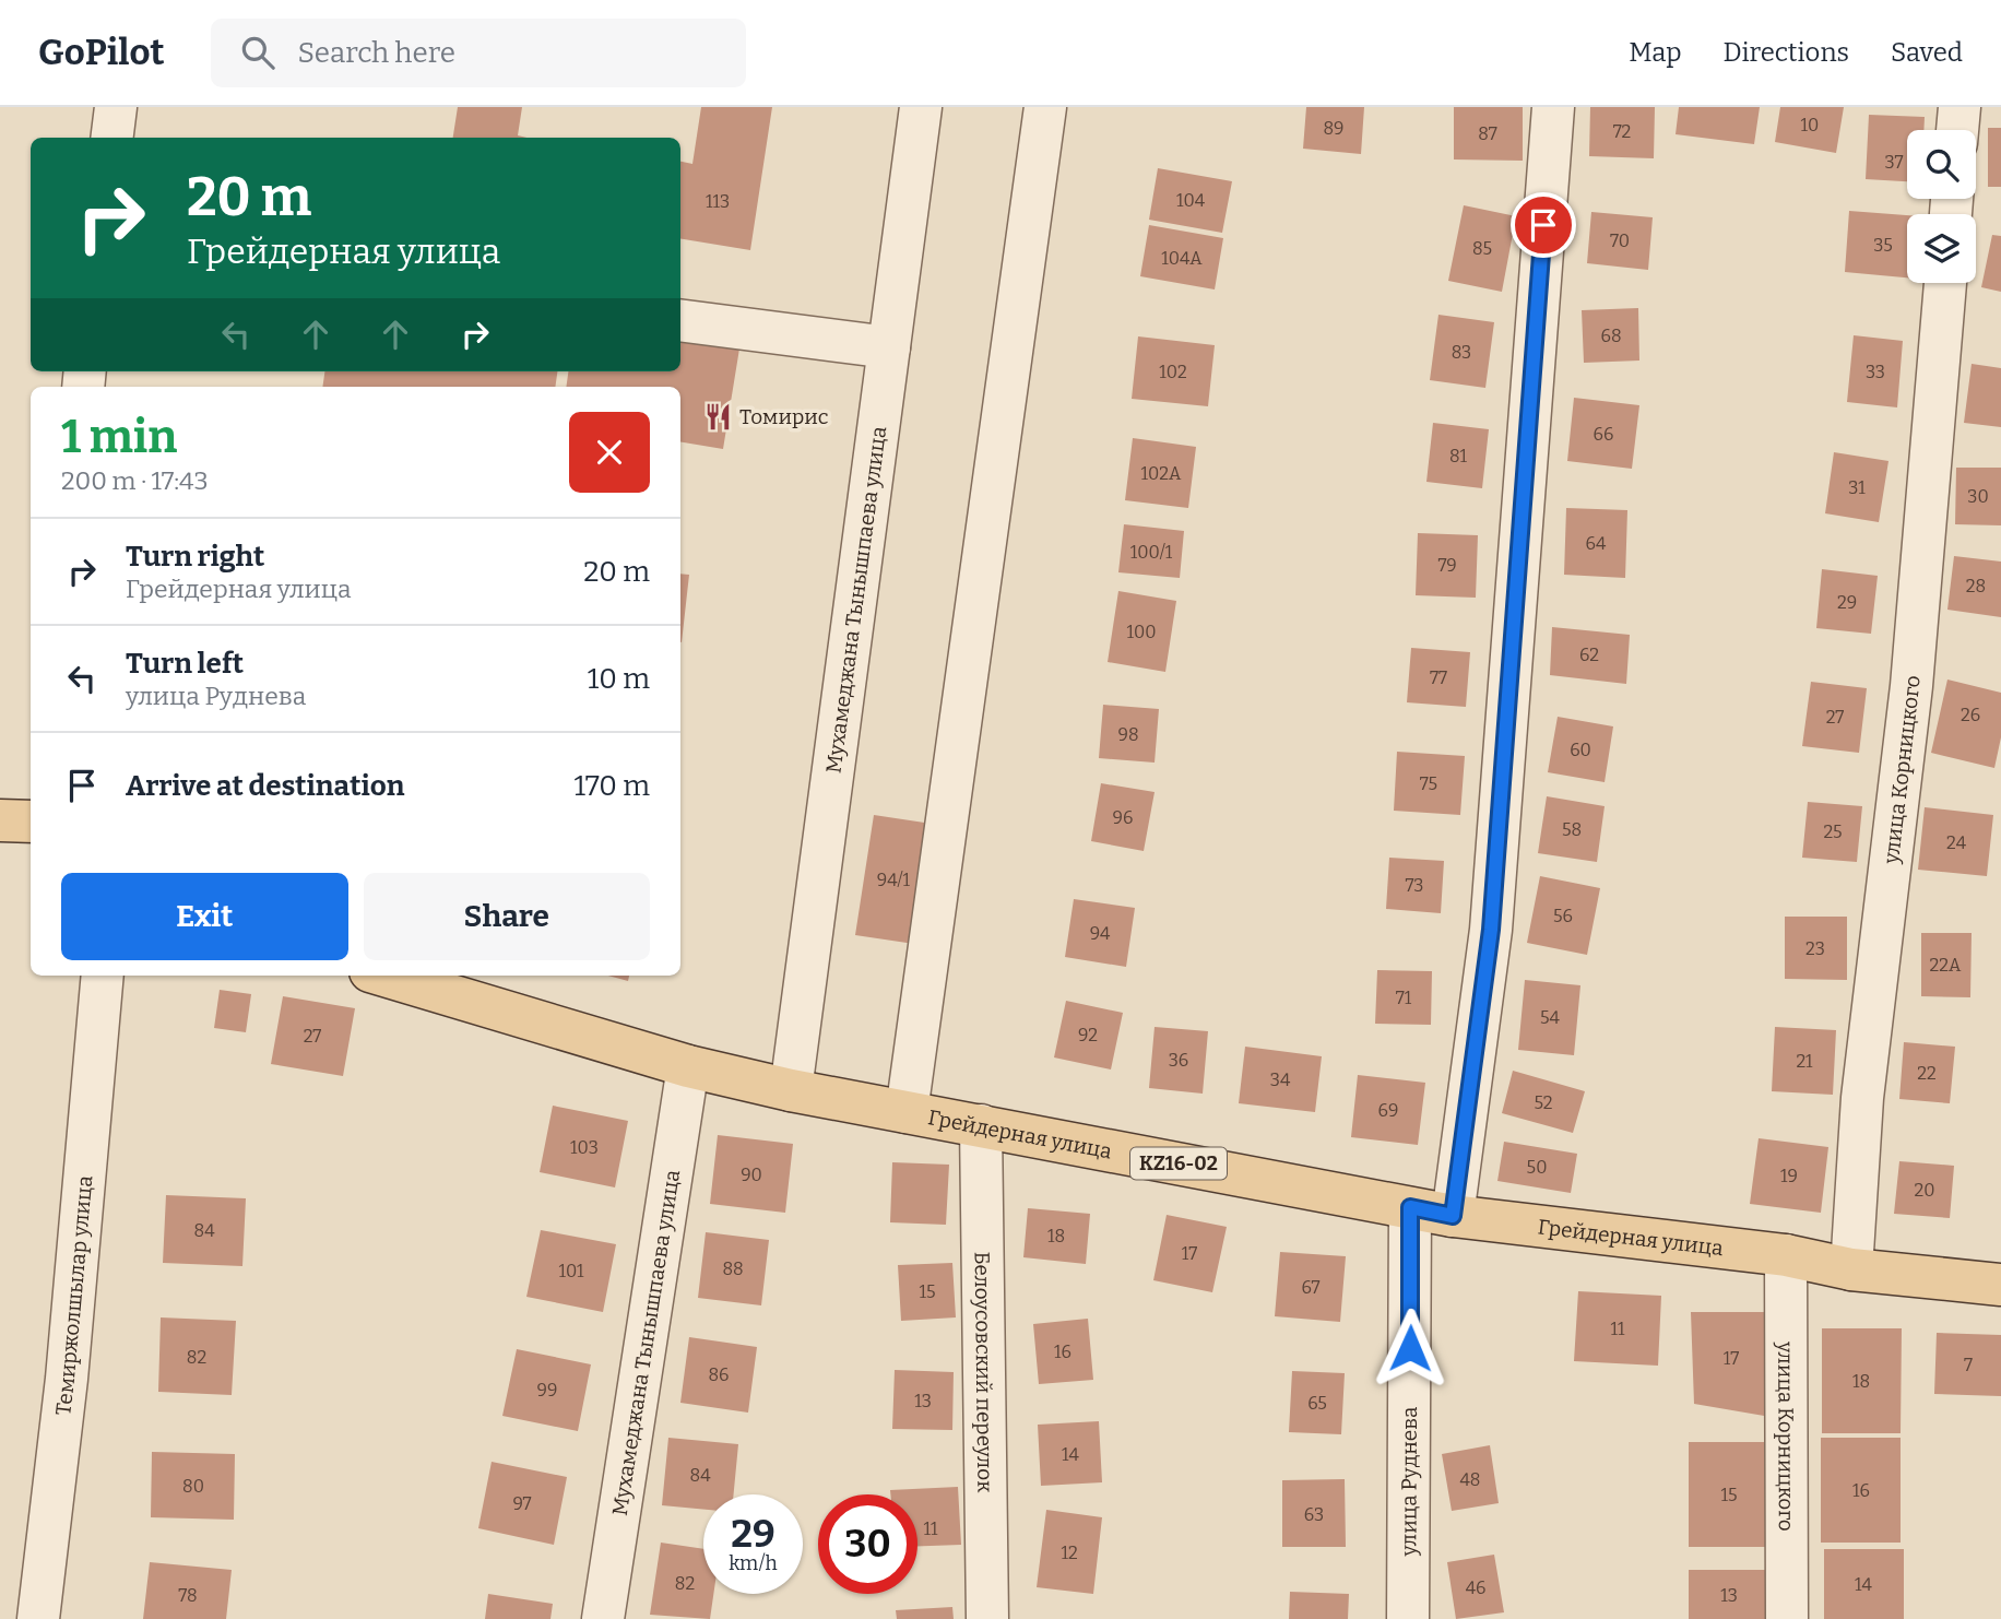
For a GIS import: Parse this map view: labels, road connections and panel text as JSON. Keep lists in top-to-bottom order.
{
  "streets": {
    "main road": ["Грейдерная улица", "KZ16-02"],
    "street": [
      "Мухамеджана Тынышпаева улица",
      "улица Корницкого",
      "Темиржолшылар улица",
      "Белоусовский переулок",
      "улица Руднева"
    ]
  },
  "crossings": [
    ["Мухамеджана Тынышпаева улица", "Грейдерная улица"],
    ["улица Корницкого", "Грейдерная улица"],
    ["Грейдерная улица", "Белоусовский переулок"],
    ["Грейдерная улица", "улица Руднева"]
  ],
  "places": {
    "restaurant": ["Томирис"]
  },
  "house_numbers": [
    "10",
    "89",
    "72",
    "87",
    "37",
    "104",
    "113",
    "70",
    "35",
    "85",
    "104А",
    "68",
    "83",
    "102",
    "33",
    "66",
    "81",
    "102А",
    "31",
    "30",
    "64",
    "100/1",
    "79",
    "28",
    "29",
    "100",
    "62",
    "77",
    "26",
    "27",
    "98",
    "60",
    "75",
    "96",
    "58",
    "25",
    "24",
    "94/1",
    "73",
    "56",
    "94",
    "23",
    "22А",
    "71",
    "54",
    "92",
    "27",
    "36",
    "21",
    "22",
    "34",
    "52",
    "69",
    "103",
    "50",
    "90",
    "19",
    "20",
    "84",
    "18",
    "17",
    "88",
    "101",
    "67",
    "15",
    "11",
    "16",
    "82",
    "17",
    "7",
    "86",
    "18",
    "99",
    "13",
    "65",
    "14",
    "84",
    "48",
    "80",
    "16",
    "15",
    "97",
    "63",
    "11",
    "12",
    "82",
    "14",
    "46",
    "78",
    "13"
  ],
  "page": {
    "header": "GoPilot",
    "search": "Search here",
    "nav": ["Map", "Directions", "Saved"],
    "turn": ["20 m", "Грейдерная улица"],
    "heading": ["1 min", "200 m · 17:43"],
    "list": [
      {
        "name": "Turn right",
        "note": "Грейдерная улица",
        "value": "20 m"
      },
      {
        "name": "Turn left",
        "note": "улица Руднева",
        "value": "10 m"
      },
      {
        "name": "Arrive at destination",
        "value": "170 m"
      }
    ],
    "buttons": ["Exit", "Share"],
    "speed": "29 km/h",
    "limit": "30"
  }
}
